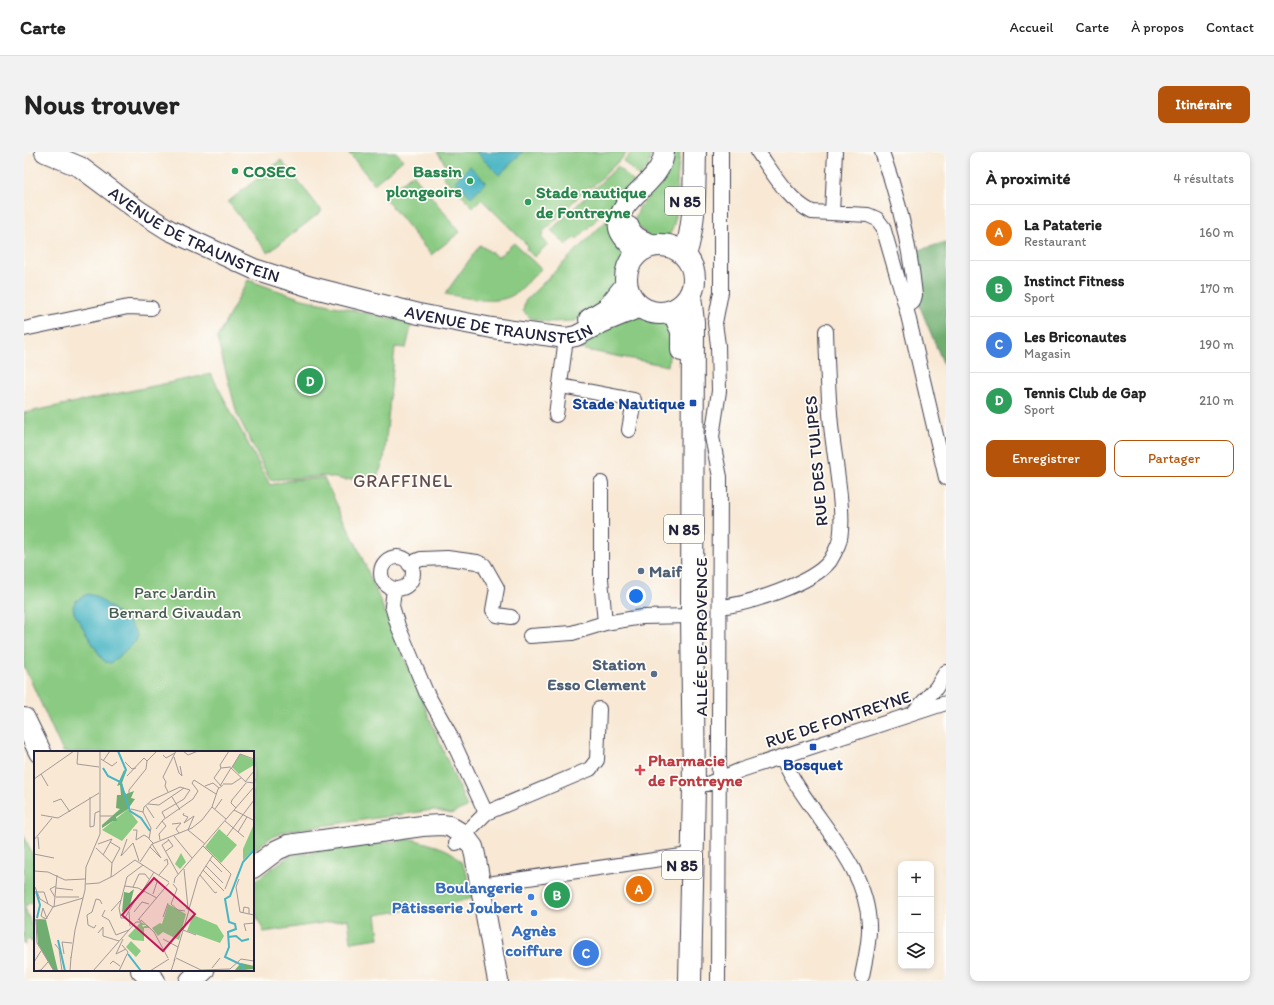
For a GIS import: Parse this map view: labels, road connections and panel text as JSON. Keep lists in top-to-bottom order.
{
  "streets": {
    "main road": ["N 85"],
    "street": [
      "AVENUE DE TRAUNSTEIN",
      "RUE DES TULIPES",
      "ALLÉE DE PROVENCE",
      "RUE DE FONTREYNE"
    ]
  },
  "crossings": [
    ["N 85", "AVENUE DE TRAUNSTEIN"],
    ["N 85", "ALLÉE DE PROVENCE"],
    ["N 85", "RUE DE FONTREYNE"],
    ["RUE DES TULIPES", "ALLÉE DE PROVENCE"],
    ["ALLÉE DE PROVENCE", "RUE DE FONTREYNE"]
  ],
  "districts": ["GRAFFINEL"],
  "parks": ["Parc Jardin Bernard Givaudan"],
  "places": {
    "other": [
      "COSEC",
      "Bassin plongeoirs",
      "Stade nautique de Fontreyne",
      "Maif",
      "Station Esso Clement",
      "Boulangerie Pâtisserie Joubert",
      "Agnès coiffure"
    ],
    "transit": ["Stade Nautique", "Bosquet"],
    "health": ["Pharmacie de Fontreyne"]
  },
  "page": {
    "header": "Carte",
    "nav": [
      "Accueil",
      "Carte",
      "À propos",
      "Contact"
    ],
    "buttons": [
      "Itinéraire",
      ["Enregistrer", "Partager"]
    ],
    "title": "Nous trouver",
    "heading": ["À proximité", "4 résultats"],
    "list": [
      {
        "mark": "A",
        "name": "La Pataterie",
        "note": "Restaurant",
        "value": "160 m"
      },
      {
        "mark": "B",
        "name": "Instinct Fitness",
        "note": "Sport",
        "value": "170 m"
      },
      {
        "mark": "C",
        "name": "Les Briconautes",
        "note": "Magasin",
        "value": "190 m"
      },
      {
        "mark": "D",
        "name": "Tennis Club de Gap",
        "note": "Sport",
        "value": "210 m"
      }
    ],
    "pins": [
      "D",
      "A",
      "B",
      "C"
    ],
    "map_buttons": ["+", "−"]
  }
}
